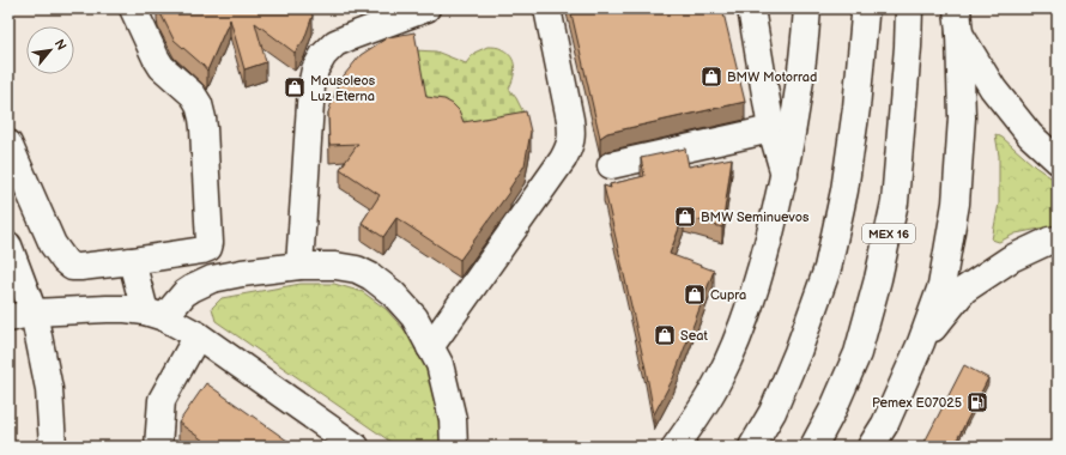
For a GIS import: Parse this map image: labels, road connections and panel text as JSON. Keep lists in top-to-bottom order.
{
  "streets": {
    "main road": ["MEX 16"]
  },
  "places": {
    "shop": [
      "BMW Motorrad",
      "Mausoleos Luz Eterna",
      "BMW Seminuevos",
      "Cupra",
      "Seat"
    ],
    "fuel station": ["Pemex E07025"]
  },
  "north": "top right"
}
